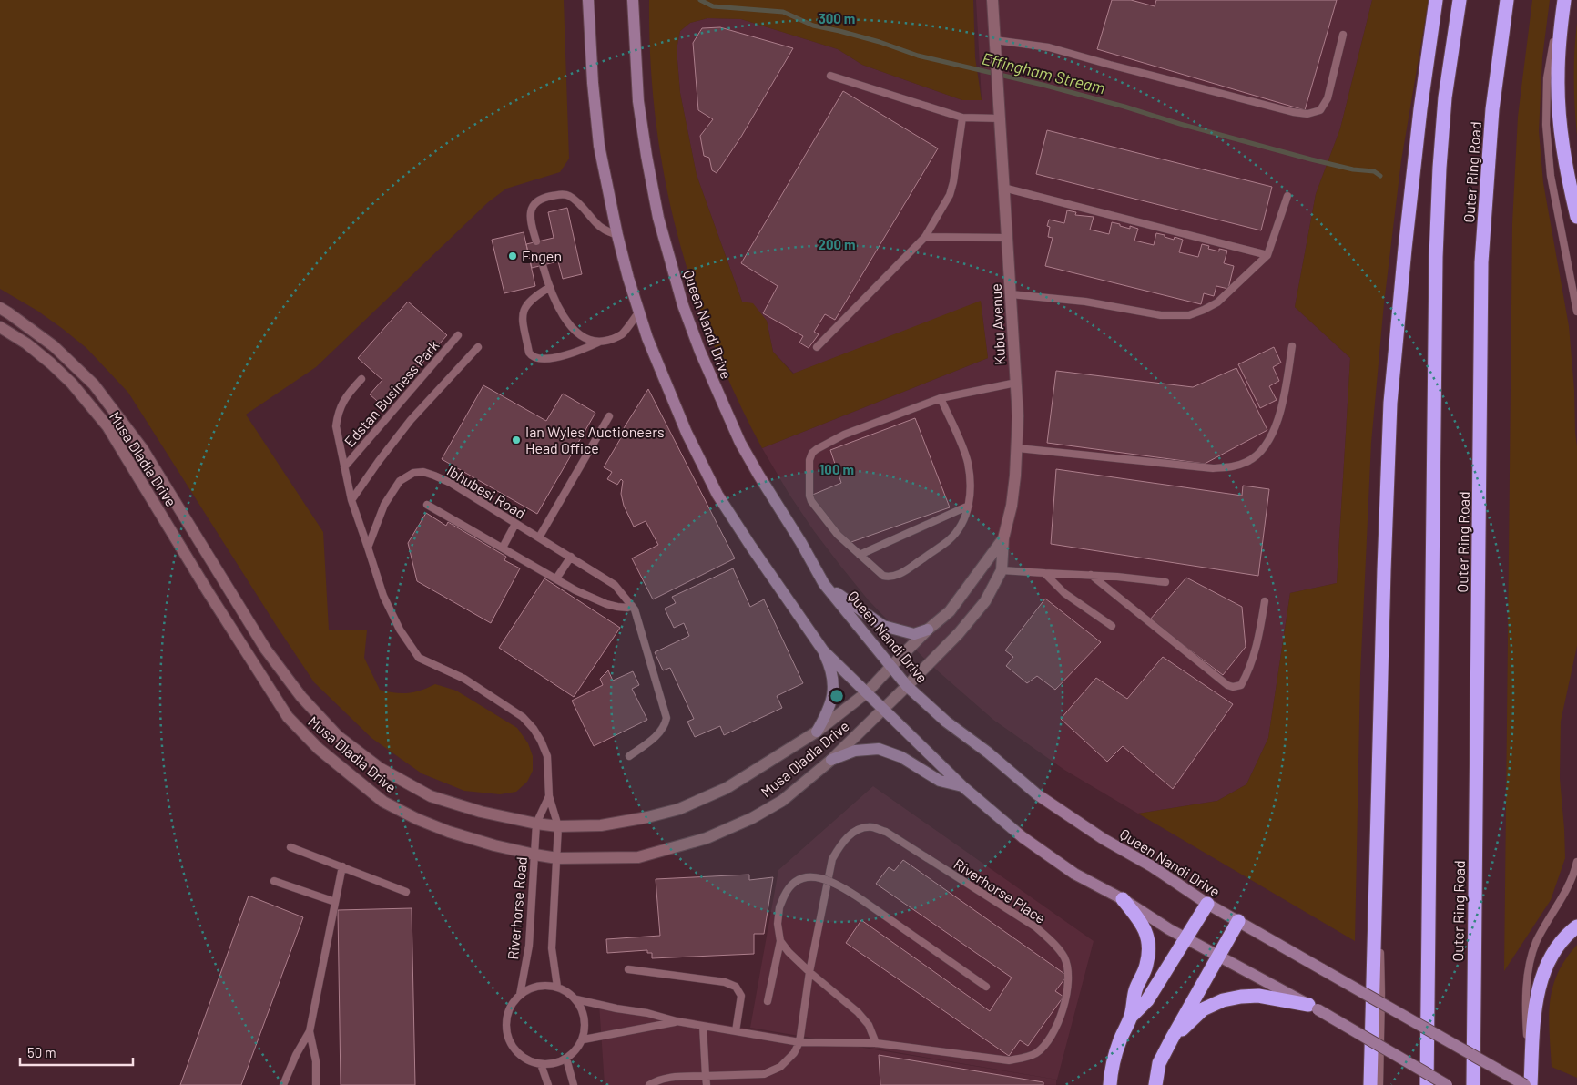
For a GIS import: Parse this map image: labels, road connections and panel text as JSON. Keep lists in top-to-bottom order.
{
  "streets": {
    "highway": ["Outer Ring Road"],
    "main road": ["Queen Nandi Drive"],
    "street": ["Kubu Avenue", "Musa Dladla Drive"],
    "lane": [
      "Edstan Business Park",
      "Ibhubesi Road",
      "Riverhorse Place",
      "Riverhorse Road"
    ]
  },
  "crossings": [
    ["Queen Nandi Drive", "Kubu Avenue"],
    ["Queen Nandi Drive", "Musa Dladla Drive"],
    ["Kubu Avenue", "Musa Dladla Drive"],
    ["Edstan Business Park", "Ibhubesi Road"],
    ["Musa Dladla Drive", "Riverhorse Road"],
    ["Riverhorse Place", "Riverhorse Road"]
  ],
  "water": ["Effingham Stream"],
  "places": ["Engen", "Ian Wyles Auctioneers Head Office"],
  "scale_bar": "50 m",
  "rings": ["300 m", "200 m", "100 m"]
}
